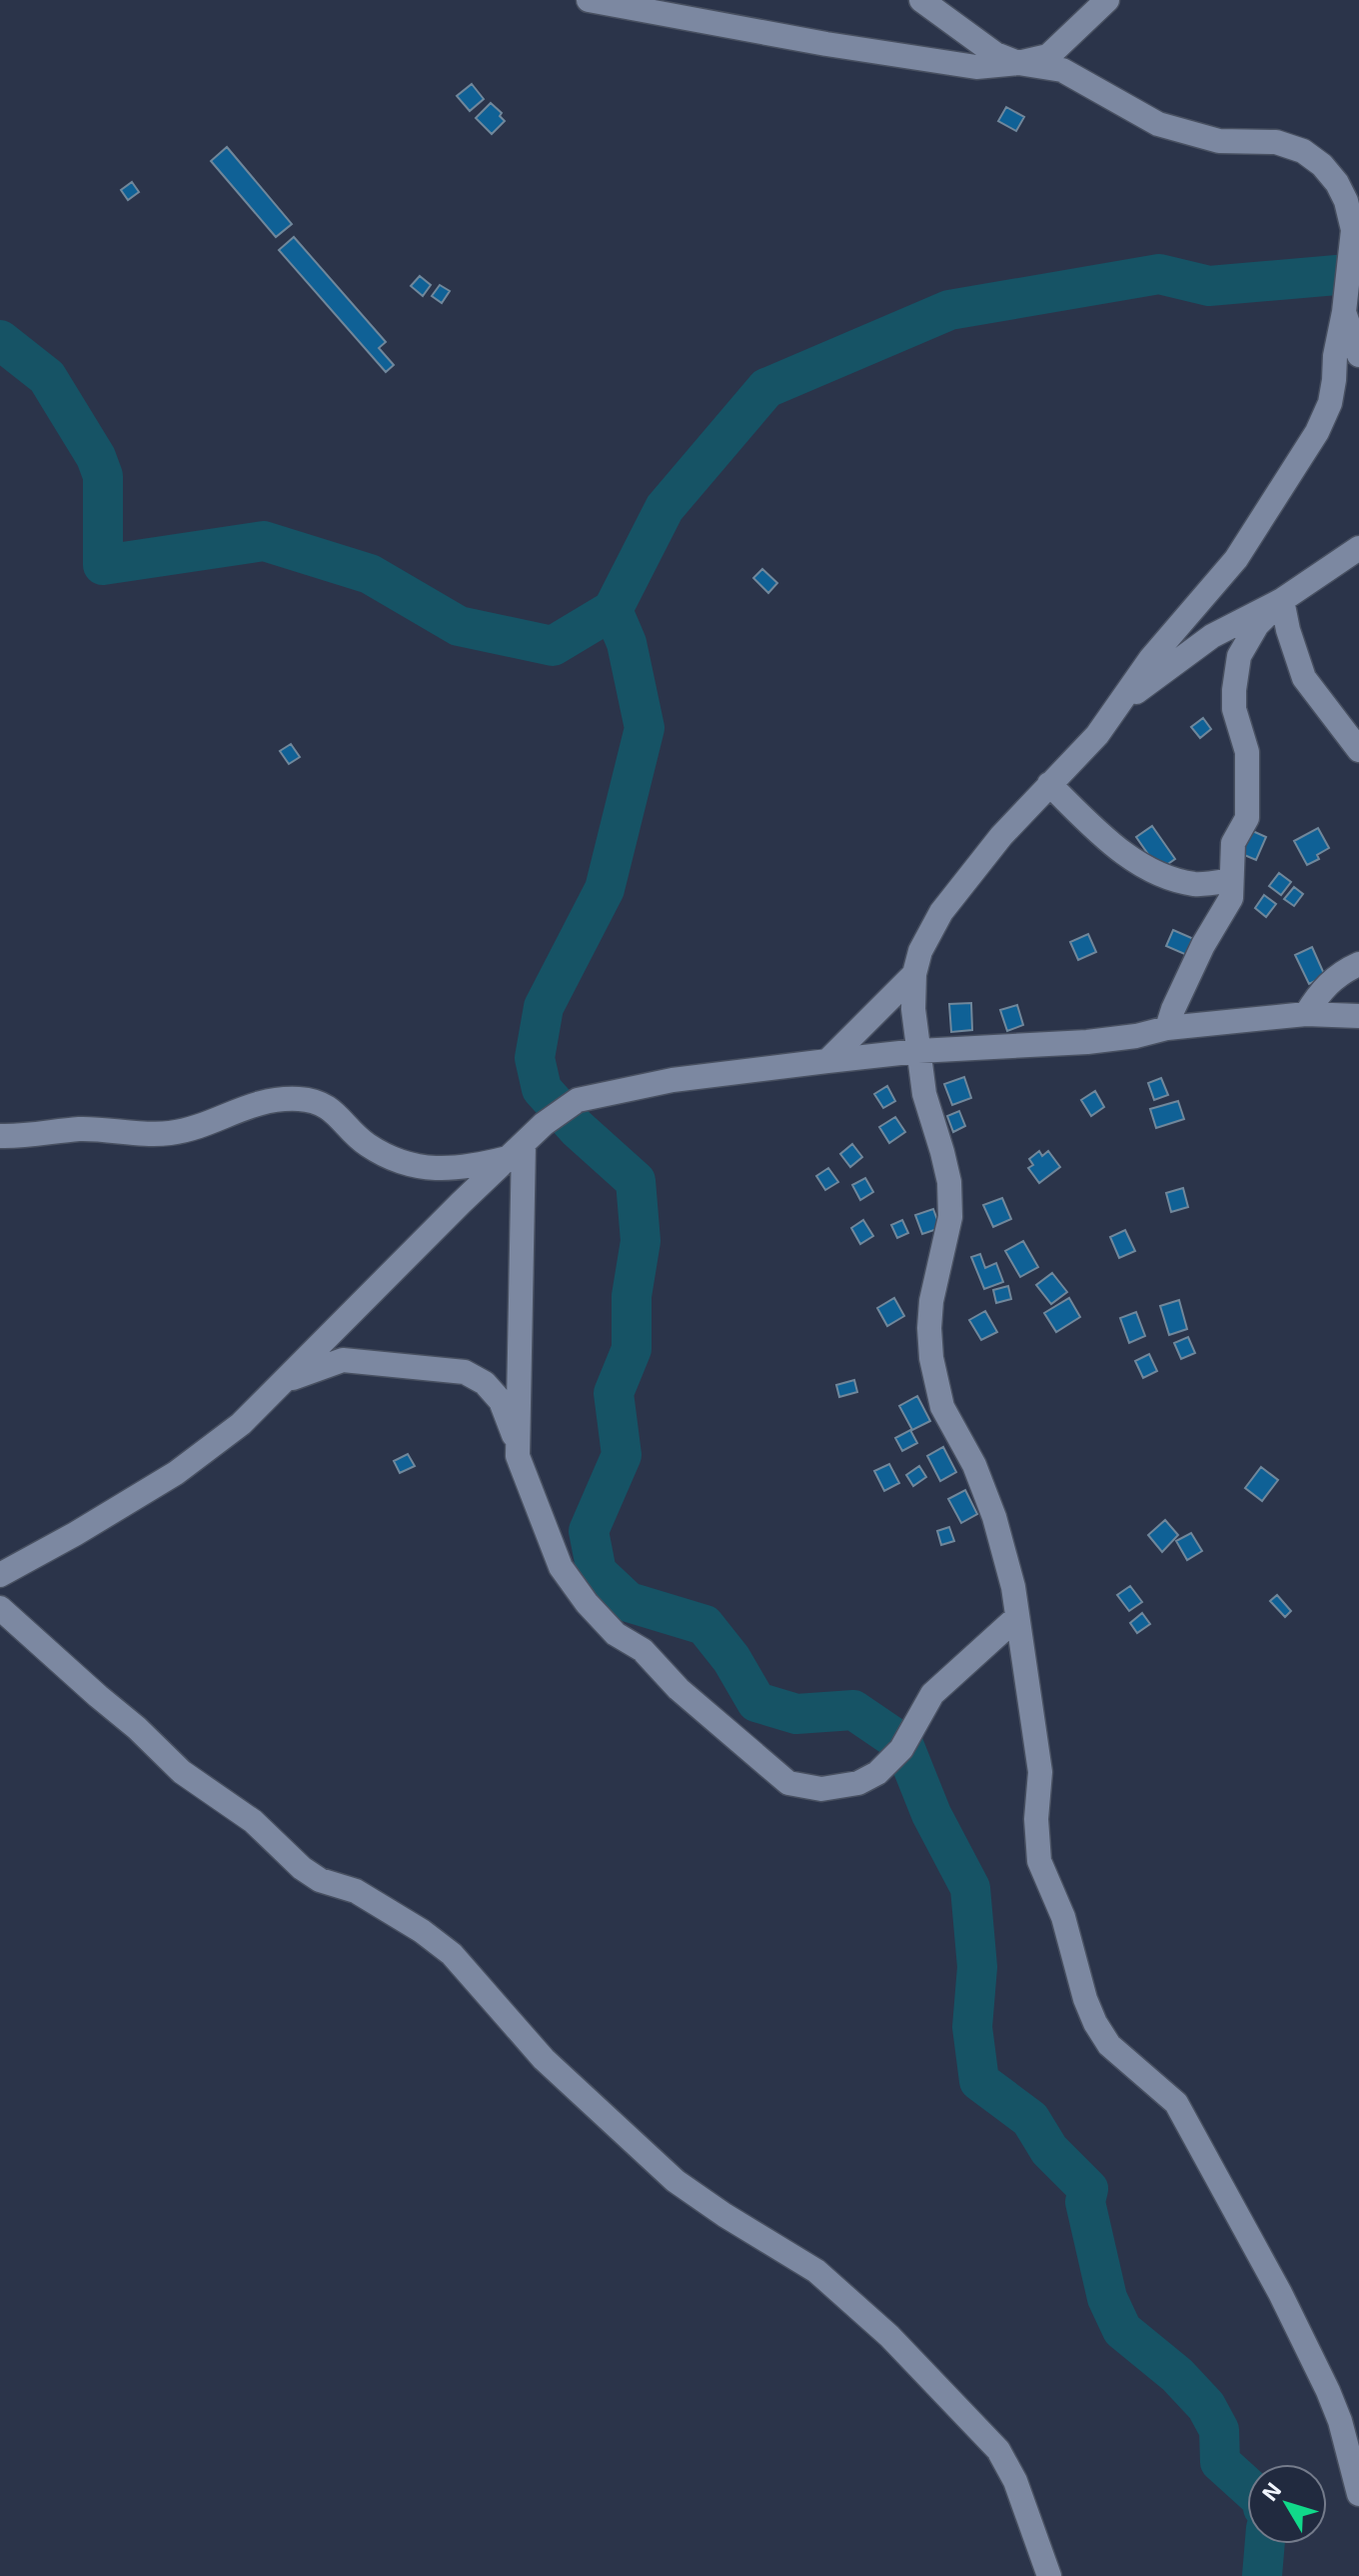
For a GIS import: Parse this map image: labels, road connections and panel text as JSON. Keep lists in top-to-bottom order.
{
  "north": "top left"
}
